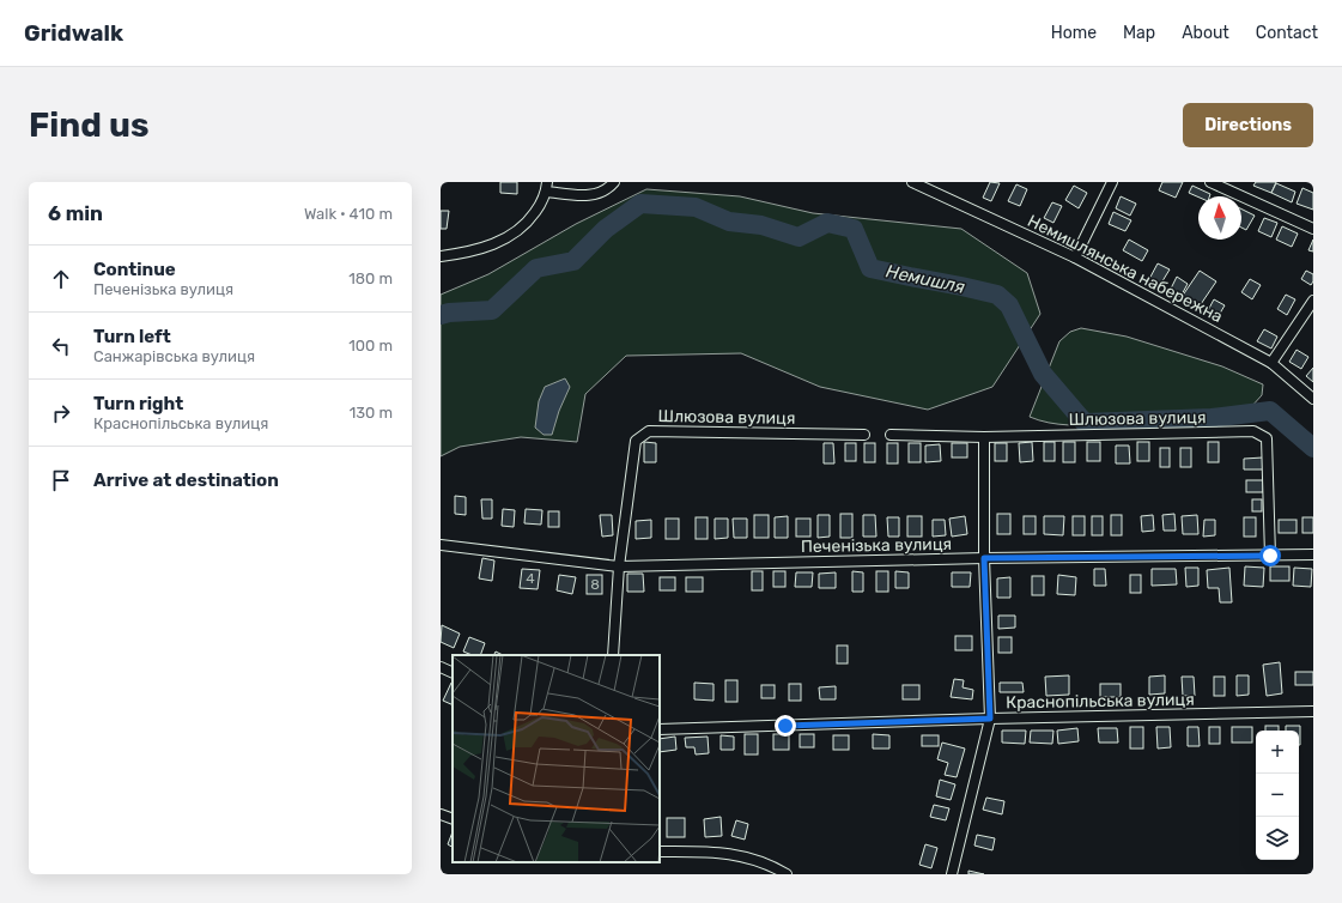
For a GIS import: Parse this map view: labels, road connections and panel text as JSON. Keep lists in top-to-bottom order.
{
  "streets": {
    "street": [
      "Немишлянська набережна",
      "Шлюзова вулиця",
      "Печенізька вулиця",
      "Краснопільська вулиця"
    ]
  },
  "crossings": [
    ["Шлюзова вулиця", "Печенізька вулиця"]
  ],
  "water": ["Немишля"],
  "house_numbers": ["4", "8"],
  "north": "top",
  "page": {
    "header": "Gridwalk",
    "nav": [
      "Home",
      "Map",
      "About",
      "Contact"
    ],
    "buttons": "Directions",
    "title": "Find us",
    "heading": ["6 min", "Walk · 410 m"],
    "list": [
      ["Continue", "Печенізька вулиця", "180 m"],
      ["Turn left", "Санжарівська вулиця", "100 m"],
      ["Turn right", "Краснопільська вулиця", "130 m"],
      "Arrive at destination"
    ],
    "map_buttons": ["+", "−"]
  }
}
